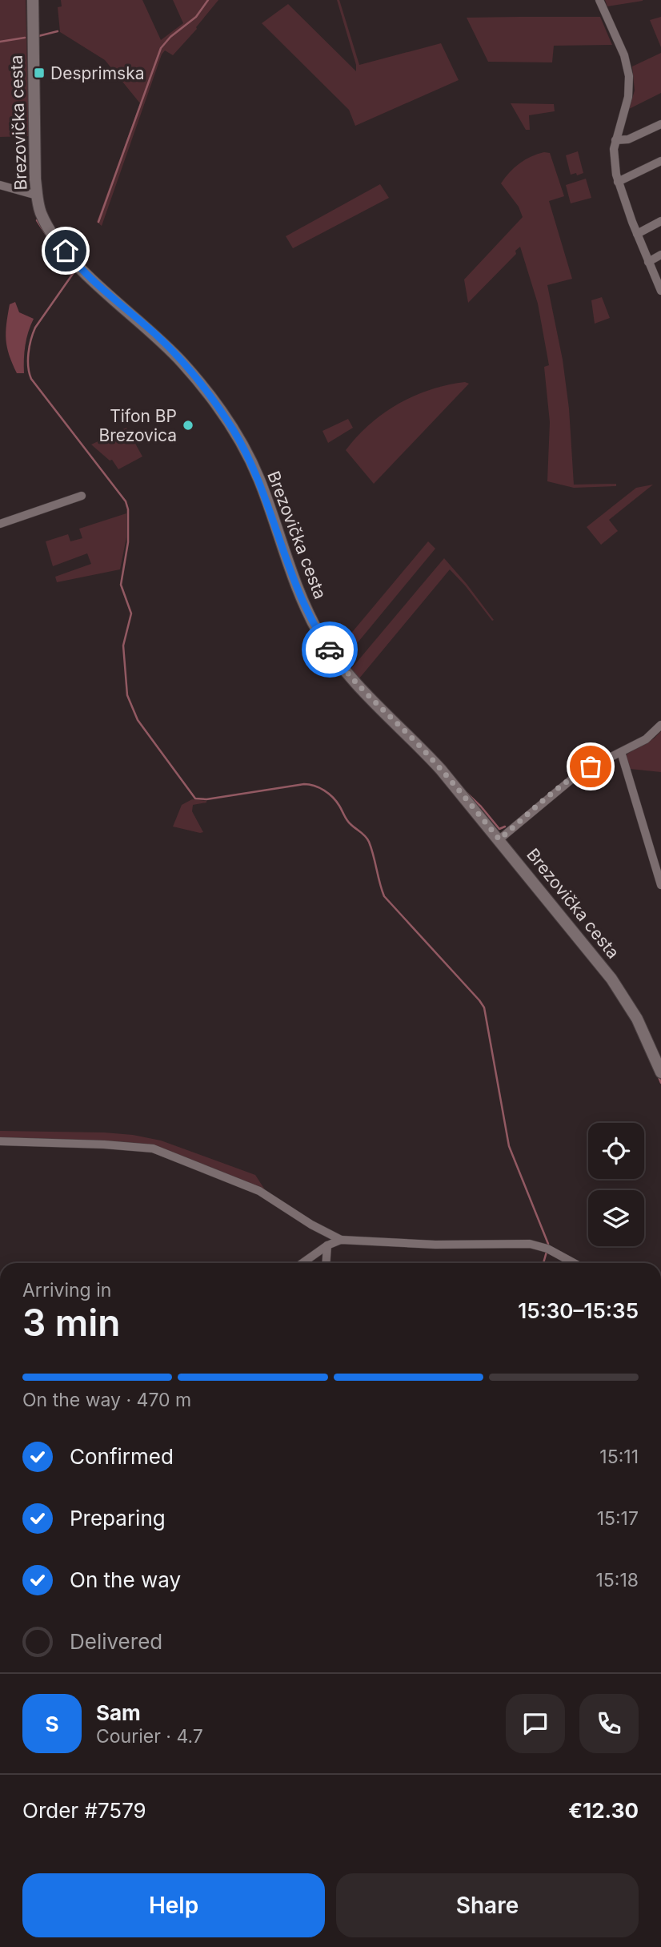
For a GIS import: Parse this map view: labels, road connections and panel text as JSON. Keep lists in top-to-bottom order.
{
  "streets": {
    "main road": ["Brezovička cesta"]
  },
  "places": {
    "transit": ["Desprimska"],
    "other": ["Tifon BP Brezovica"]
  },
  "page": {
    "heading": ["3 min", "Arriving in", "15:30–15:35"],
    "panel": [
      "Sam",
      "Courier · 4.7",
      "Order #7579",
      "€12.30"
    ],
    "bar": "On the way · 470 m",
    "list": [
      ["Confirmed", "15:11"],
      ["Preparing", "15:17"],
      ["On the way", "15:18"],
      "Delivered"
    ],
    "round": "S",
    "buttons": ["Help", "Share"]
  }
}
